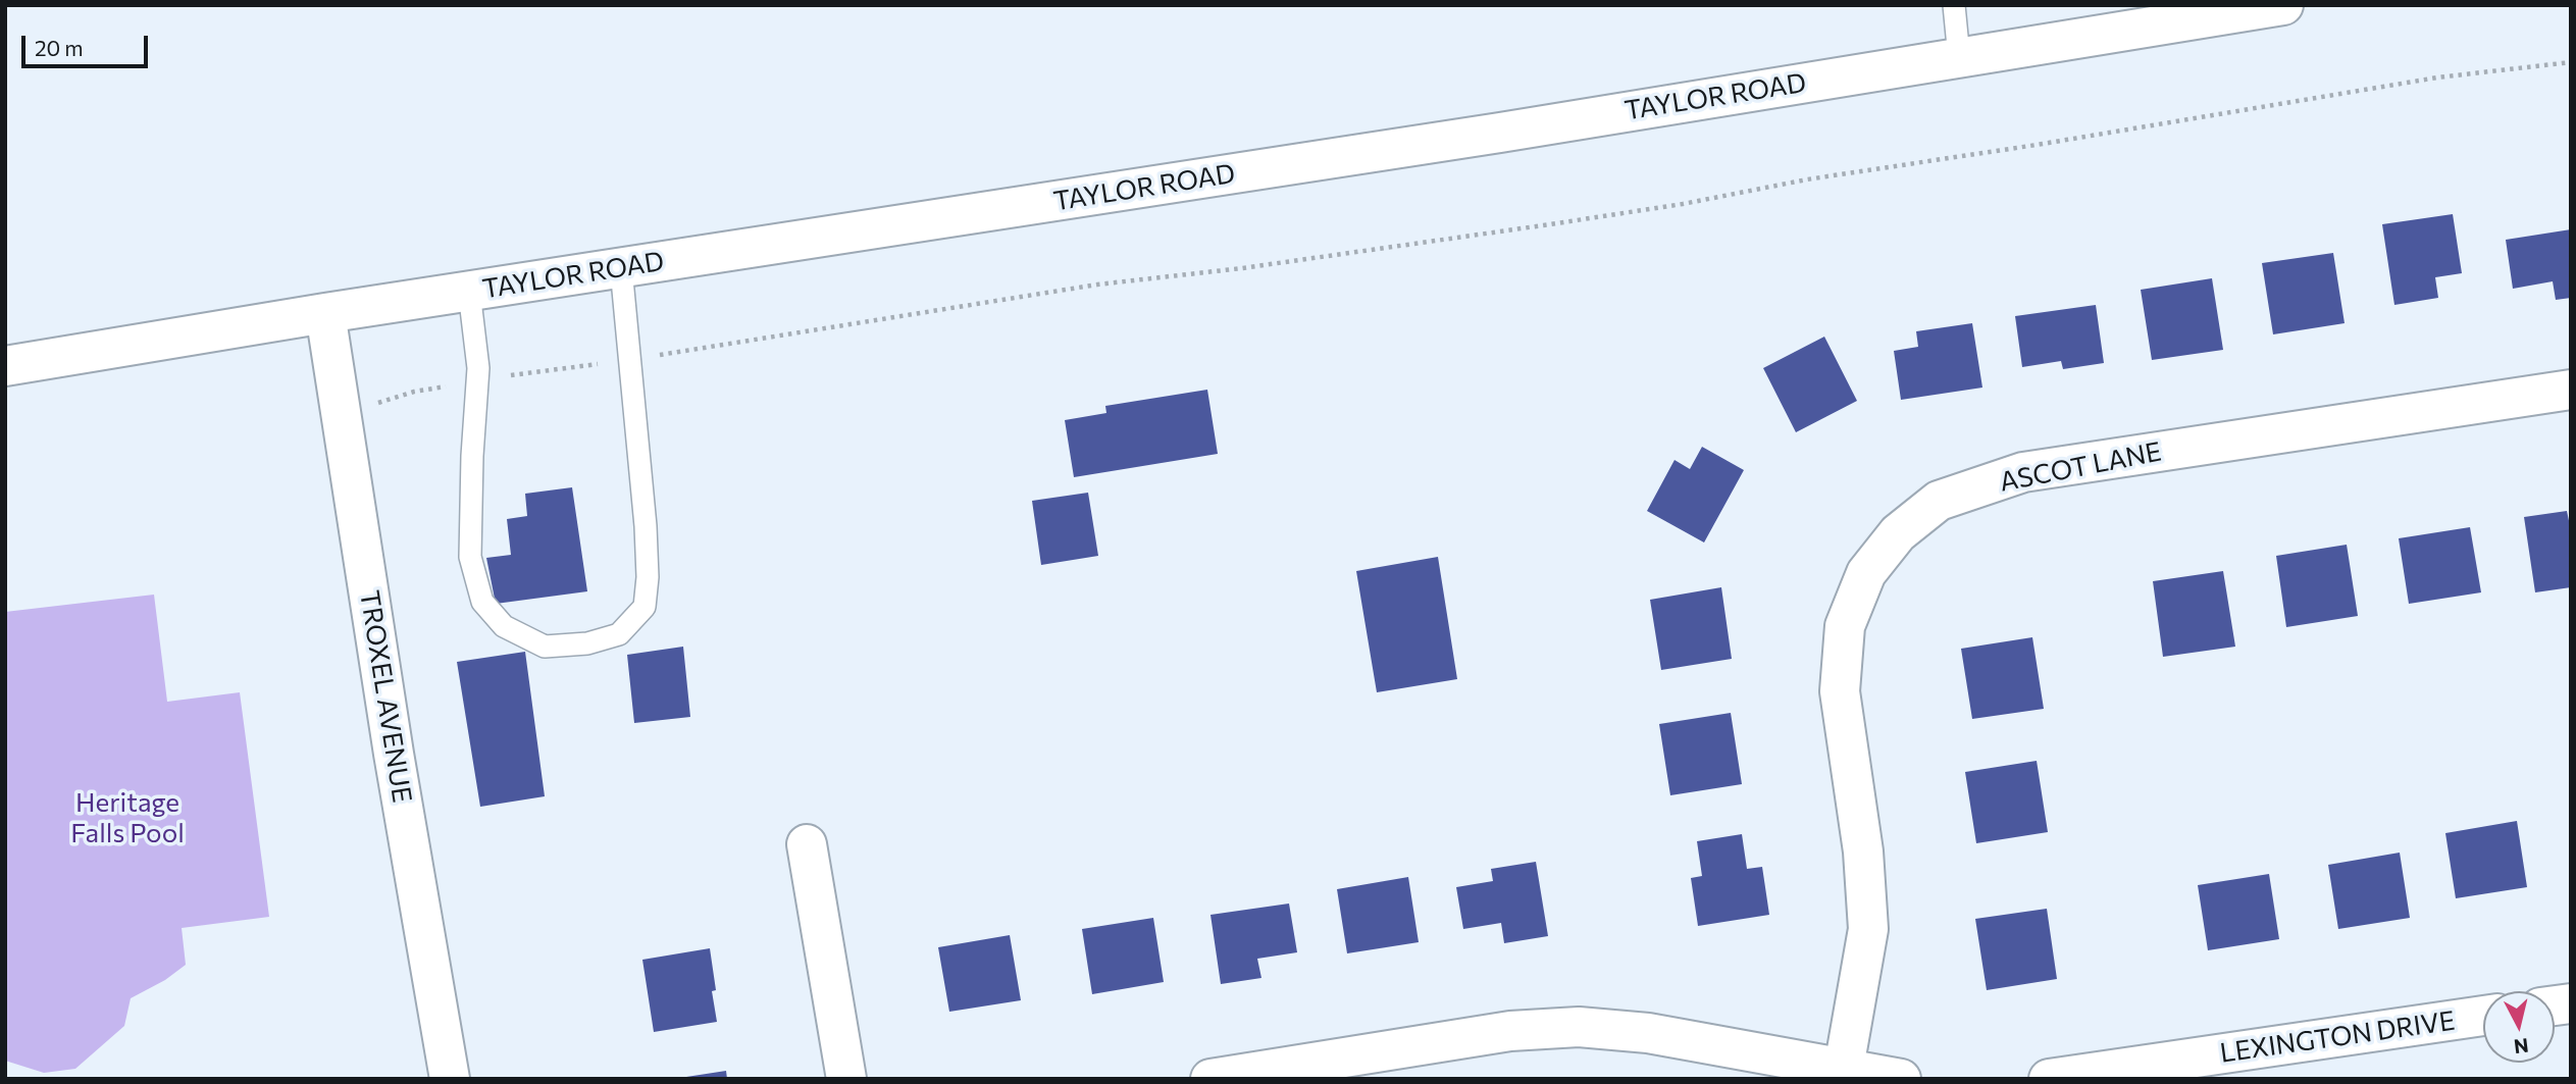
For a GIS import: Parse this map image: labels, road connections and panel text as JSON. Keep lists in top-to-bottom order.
{
  "streets": {
    "street": [
      "TAYLOR ROAD",
      "ASCOT LANE",
      "TROXEL AVENUE",
      "LEXINGTON DRIVE"
    ]
  },
  "crossings": [
    ["TAYLOR ROAD", "TROXEL AVENUE"]
  ],
  "parks": ["Heritage Falls Pool"],
  "scale_bar": "20 m",
  "north": "bottom"
}
